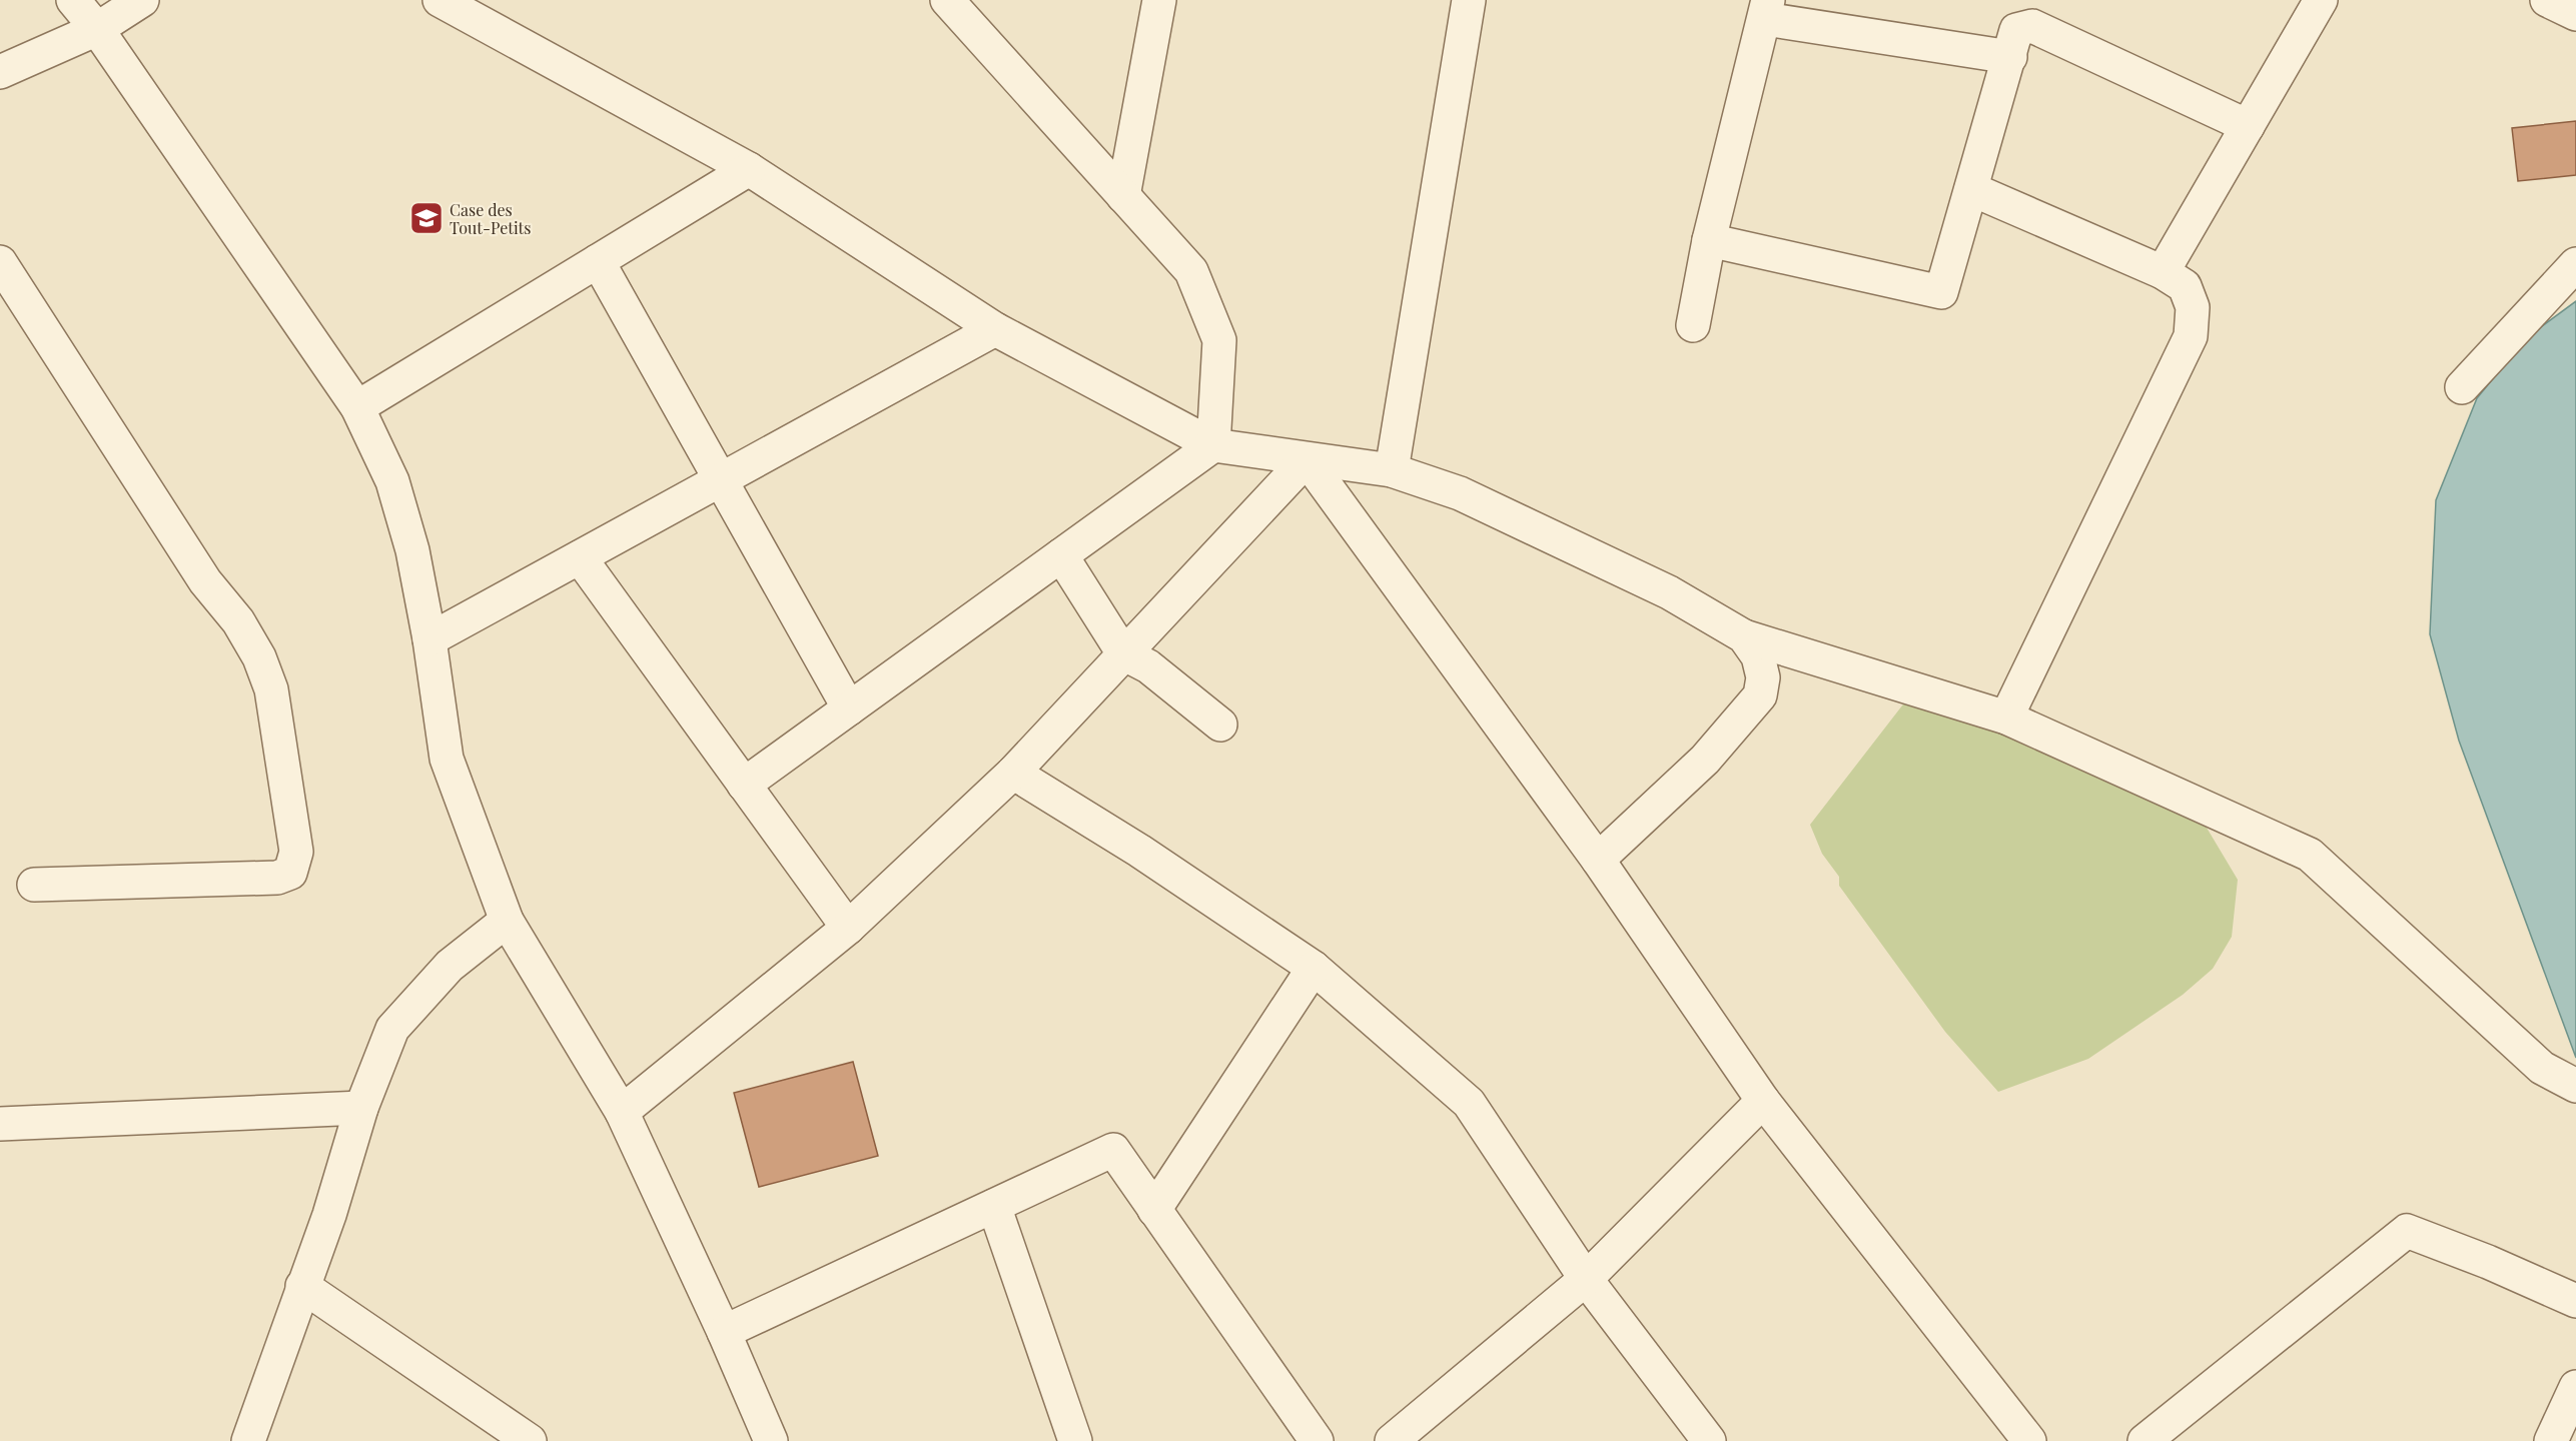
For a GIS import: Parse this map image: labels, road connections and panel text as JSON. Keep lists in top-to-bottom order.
{
  "places": {
    "school or university": ["Case des Tout-Petits"]
  }
}
